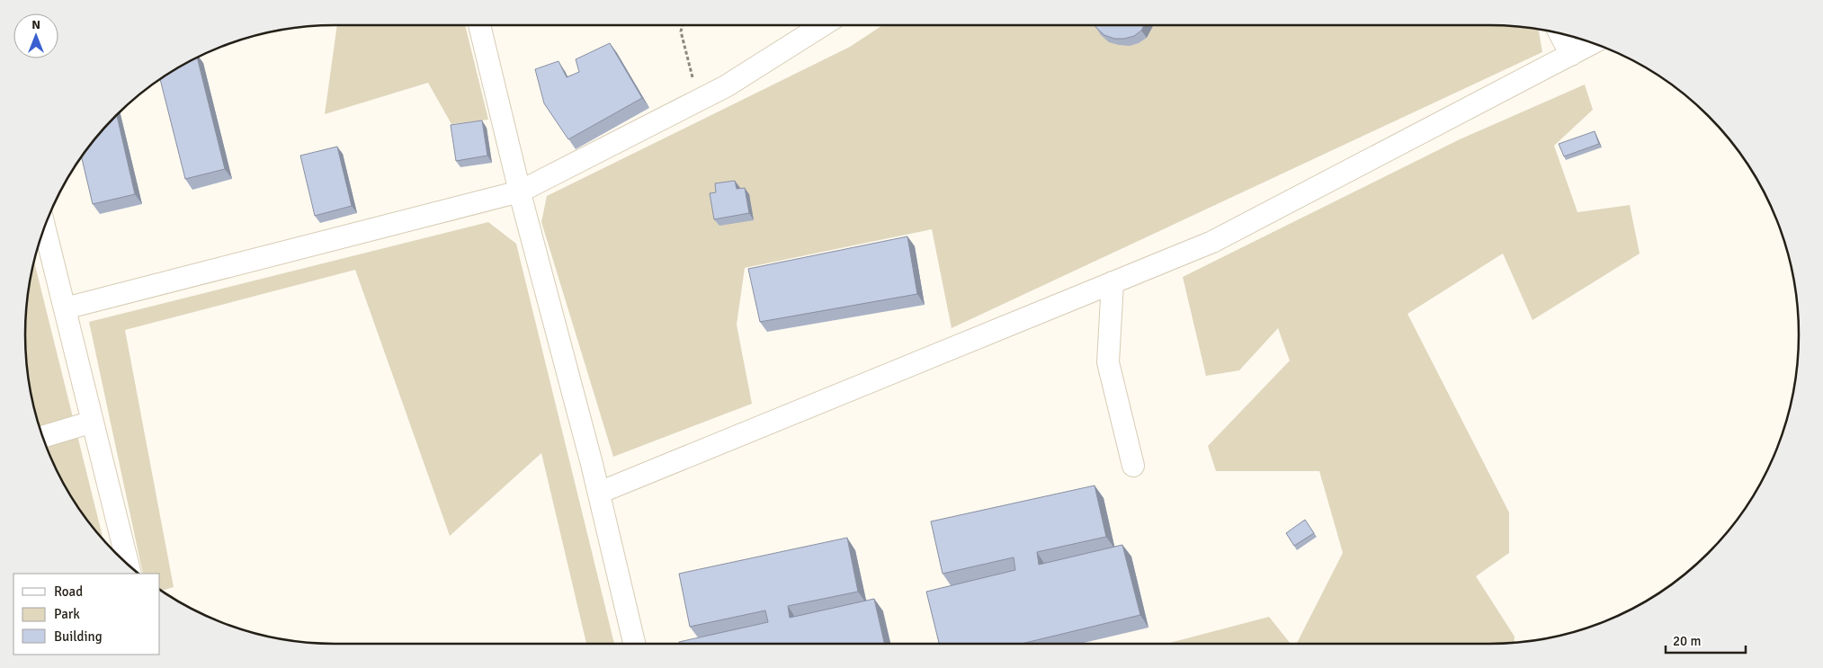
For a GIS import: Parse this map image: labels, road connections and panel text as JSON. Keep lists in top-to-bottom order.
{
  "legend": ["Road", "Park", "Building"],
  "scale_bar": "20 m",
  "north": "top"
}
